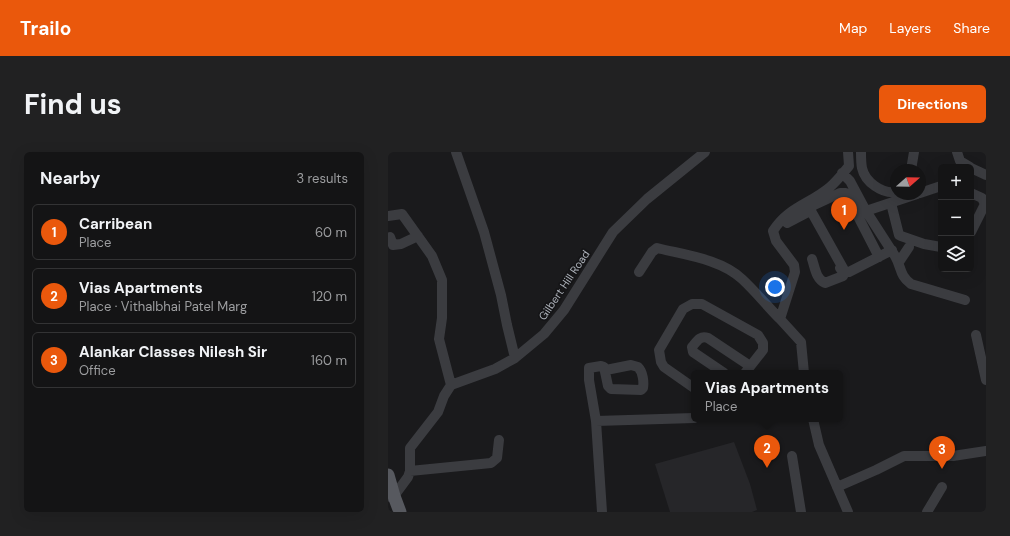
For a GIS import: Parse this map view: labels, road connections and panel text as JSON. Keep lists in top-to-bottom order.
{
  "streets": {
    "street": ["Gilbert Hill Road"]
  },
  "north": "right",
  "page": {
    "header": "Trailo",
    "nav": ["Map", "Layers", "Share"],
    "buttons": "Directions",
    "title": "Find us",
    "heading": ["Nearby", "3 results"],
    "map_buttons": ["+", "−"],
    "pins": ["1", "2", "3"],
    "list": [
      {
        "mark": "1",
        "name": "Carribean",
        "note": "Place",
        "value": "60 m"
      },
      {
        "mark": "2",
        "name": "Vias Apartments",
        "note": "Place · Vithalbhai Patel Marg",
        "value": "120 m"
      },
      {
        "mark": "3",
        "name": "Alankar Classes Nilesh Sir",
        "note": "Office",
        "value": "160 m"
      }
    ],
    "popup": ["Vias Apartments", "Place"]
  }
}
